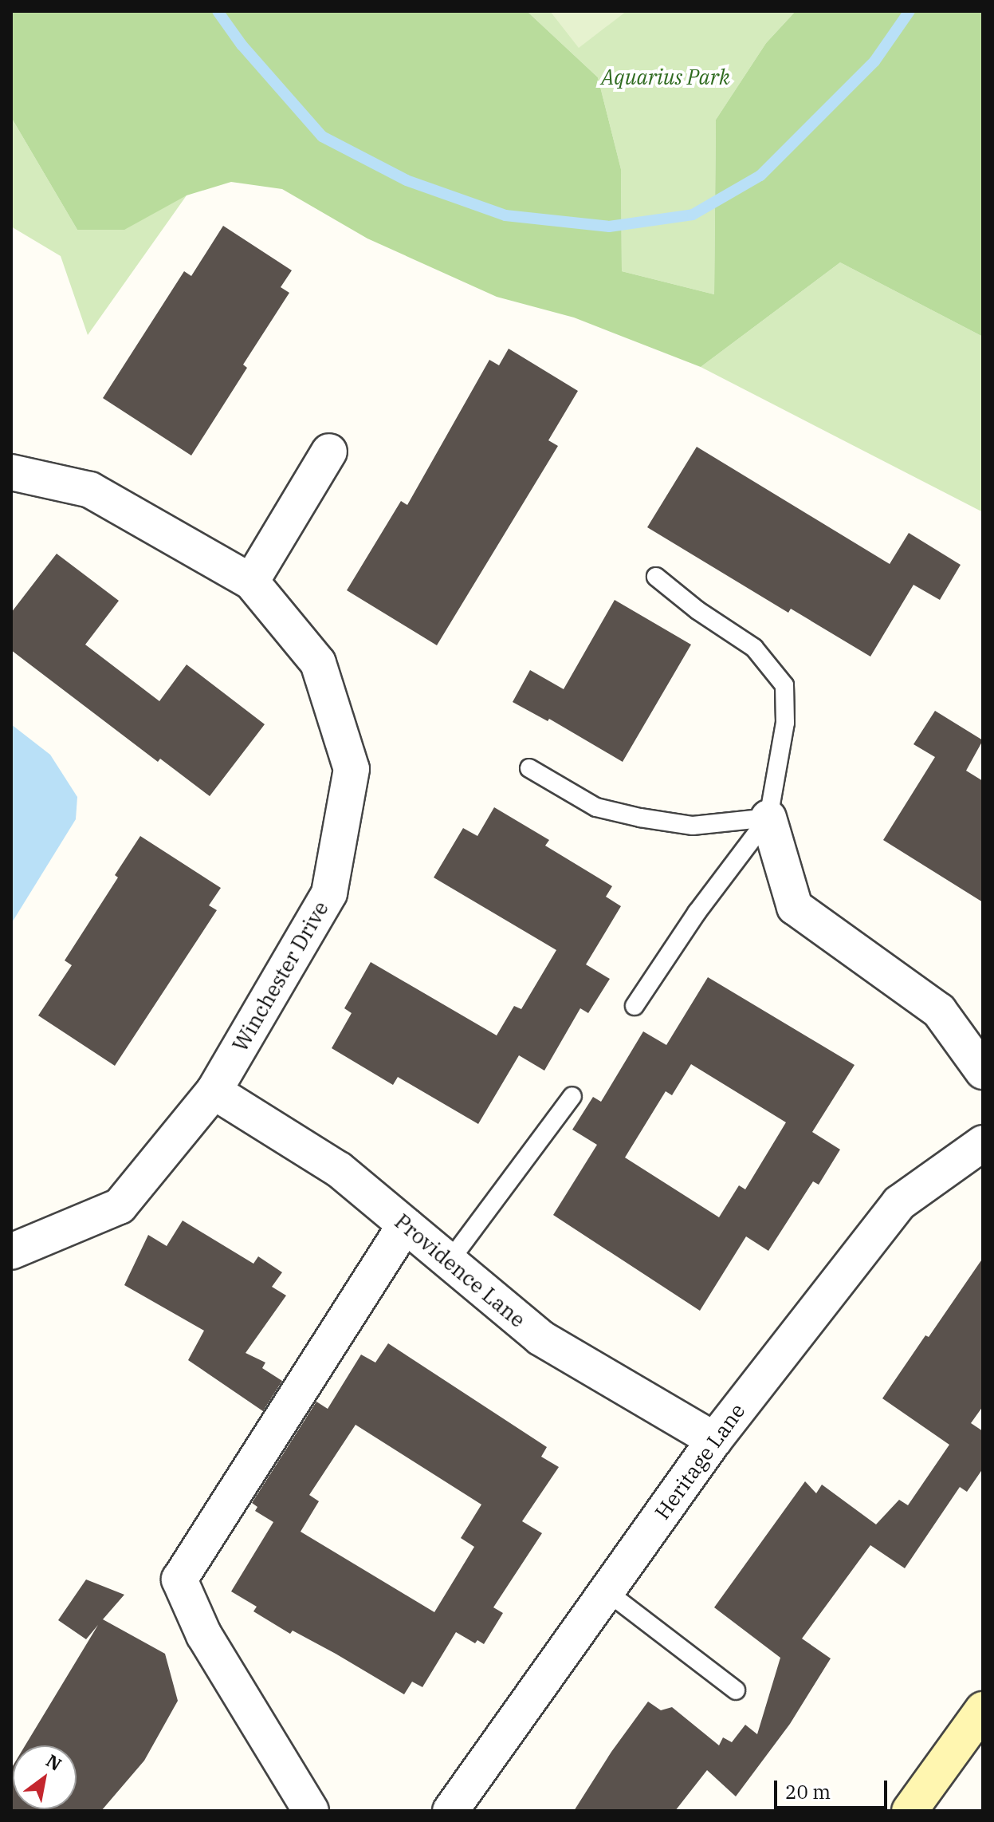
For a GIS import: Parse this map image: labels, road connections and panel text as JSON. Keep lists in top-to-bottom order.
{
  "streets": {
    "street": ["Winchester Drive", "Providence Lane", "Heritage Lane"]
  },
  "crossings": [
    ["Winchester Drive", "Providence Lane"],
    ["Providence Lane", "Heritage Lane"]
  ],
  "parks": ["Aquarius Park"],
  "scale_bar": "20 m",
  "north": "top right"
}
